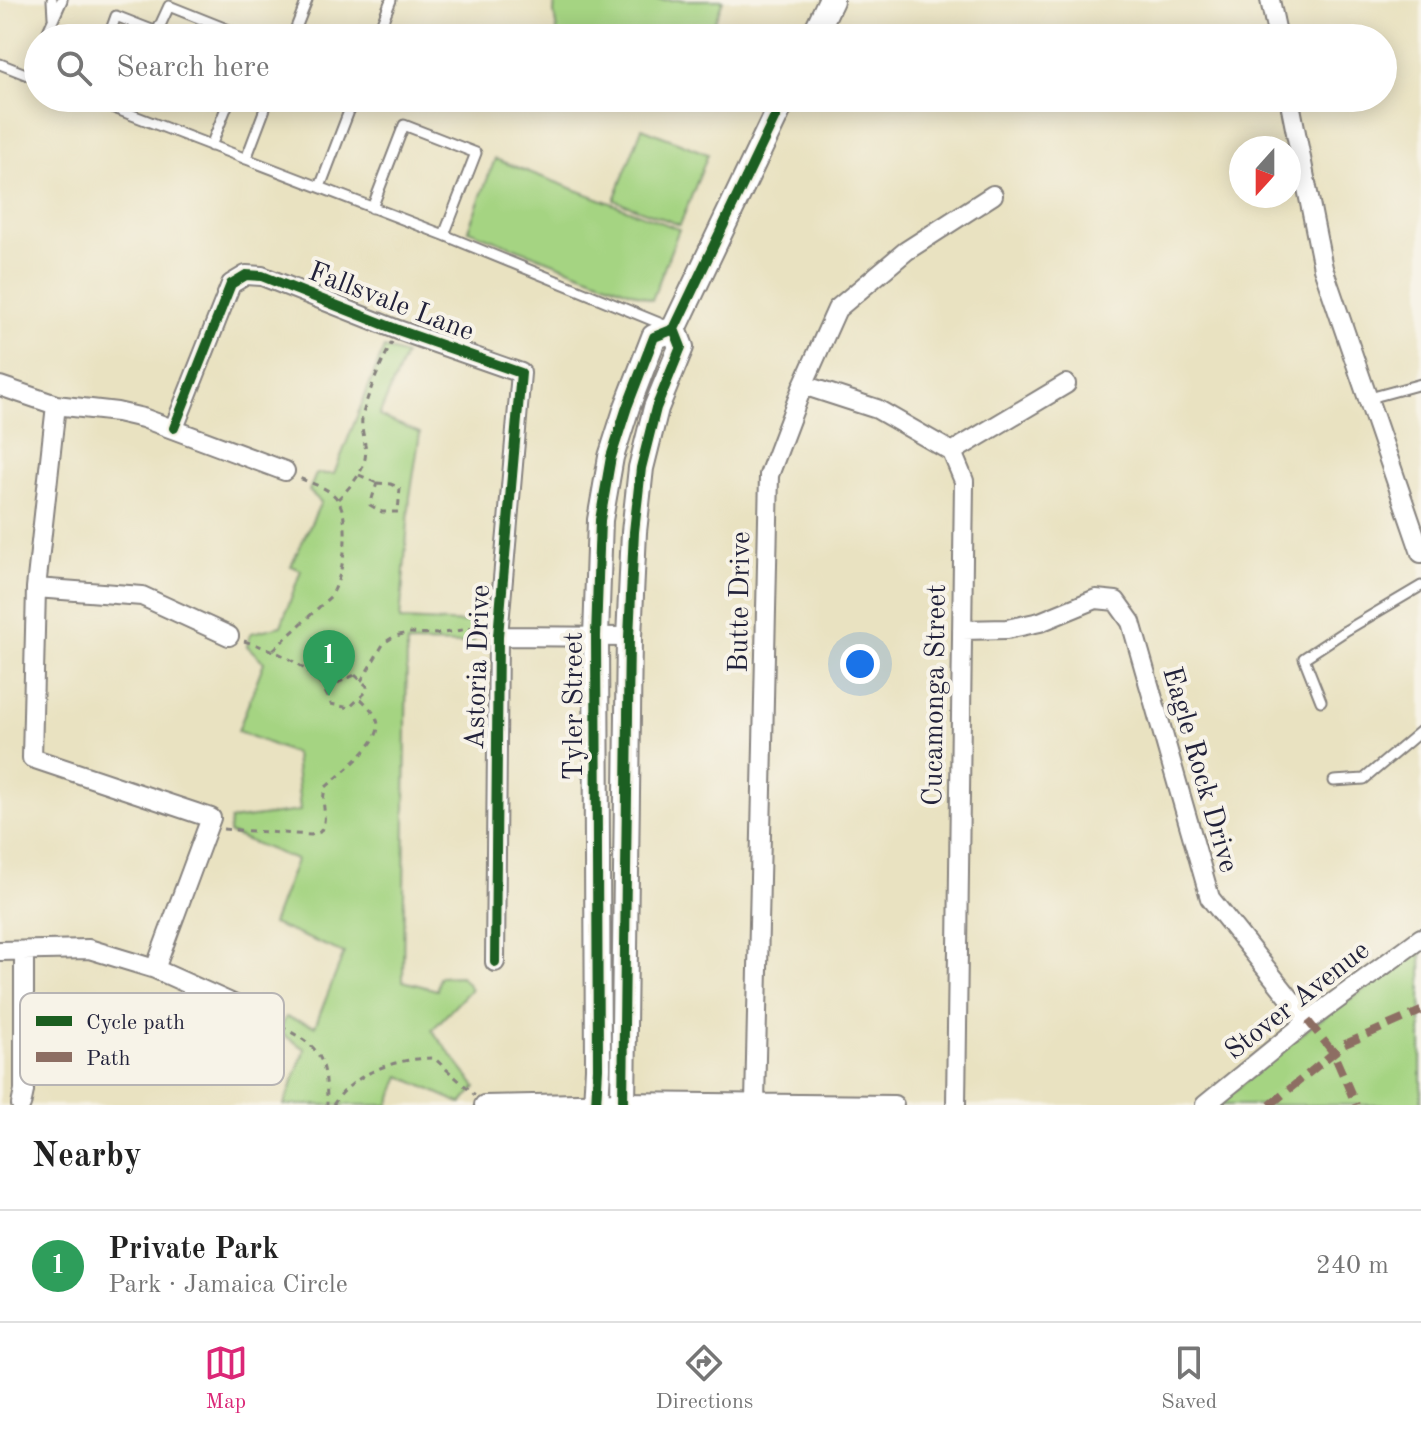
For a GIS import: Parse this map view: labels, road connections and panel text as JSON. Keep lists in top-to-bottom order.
{
  "streets": {
    "main road": ["Tyler Street"],
    "street": [
      "Fallsvale Lane",
      "Butte Drive",
      "Astoria Drive",
      "Cucamonga Street",
      "Eagle Rock Drive",
      "Stover Avenue"
    ]
  },
  "crossings": [
    ["Fallsvale Lane", "Astoria Drive"],
    ["Cucamonga Street", "Eagle Rock Drive"],
    ["Eagle Rock Drive", "Stover Avenue"]
  ],
  "legend": ["Cycle path", "Path"],
  "north": "bottom",
  "page": {
    "search": "Search here",
    "pins": "1",
    "heading": "Nearby",
    "list": [
      {
        "mark": "1",
        "name": "Private Park",
        "note": "Park · Jamaica Circle",
        "value": "240 m"
      }
    ],
    "nav": ["Map", "Directions", "Saved"]
  }
}
